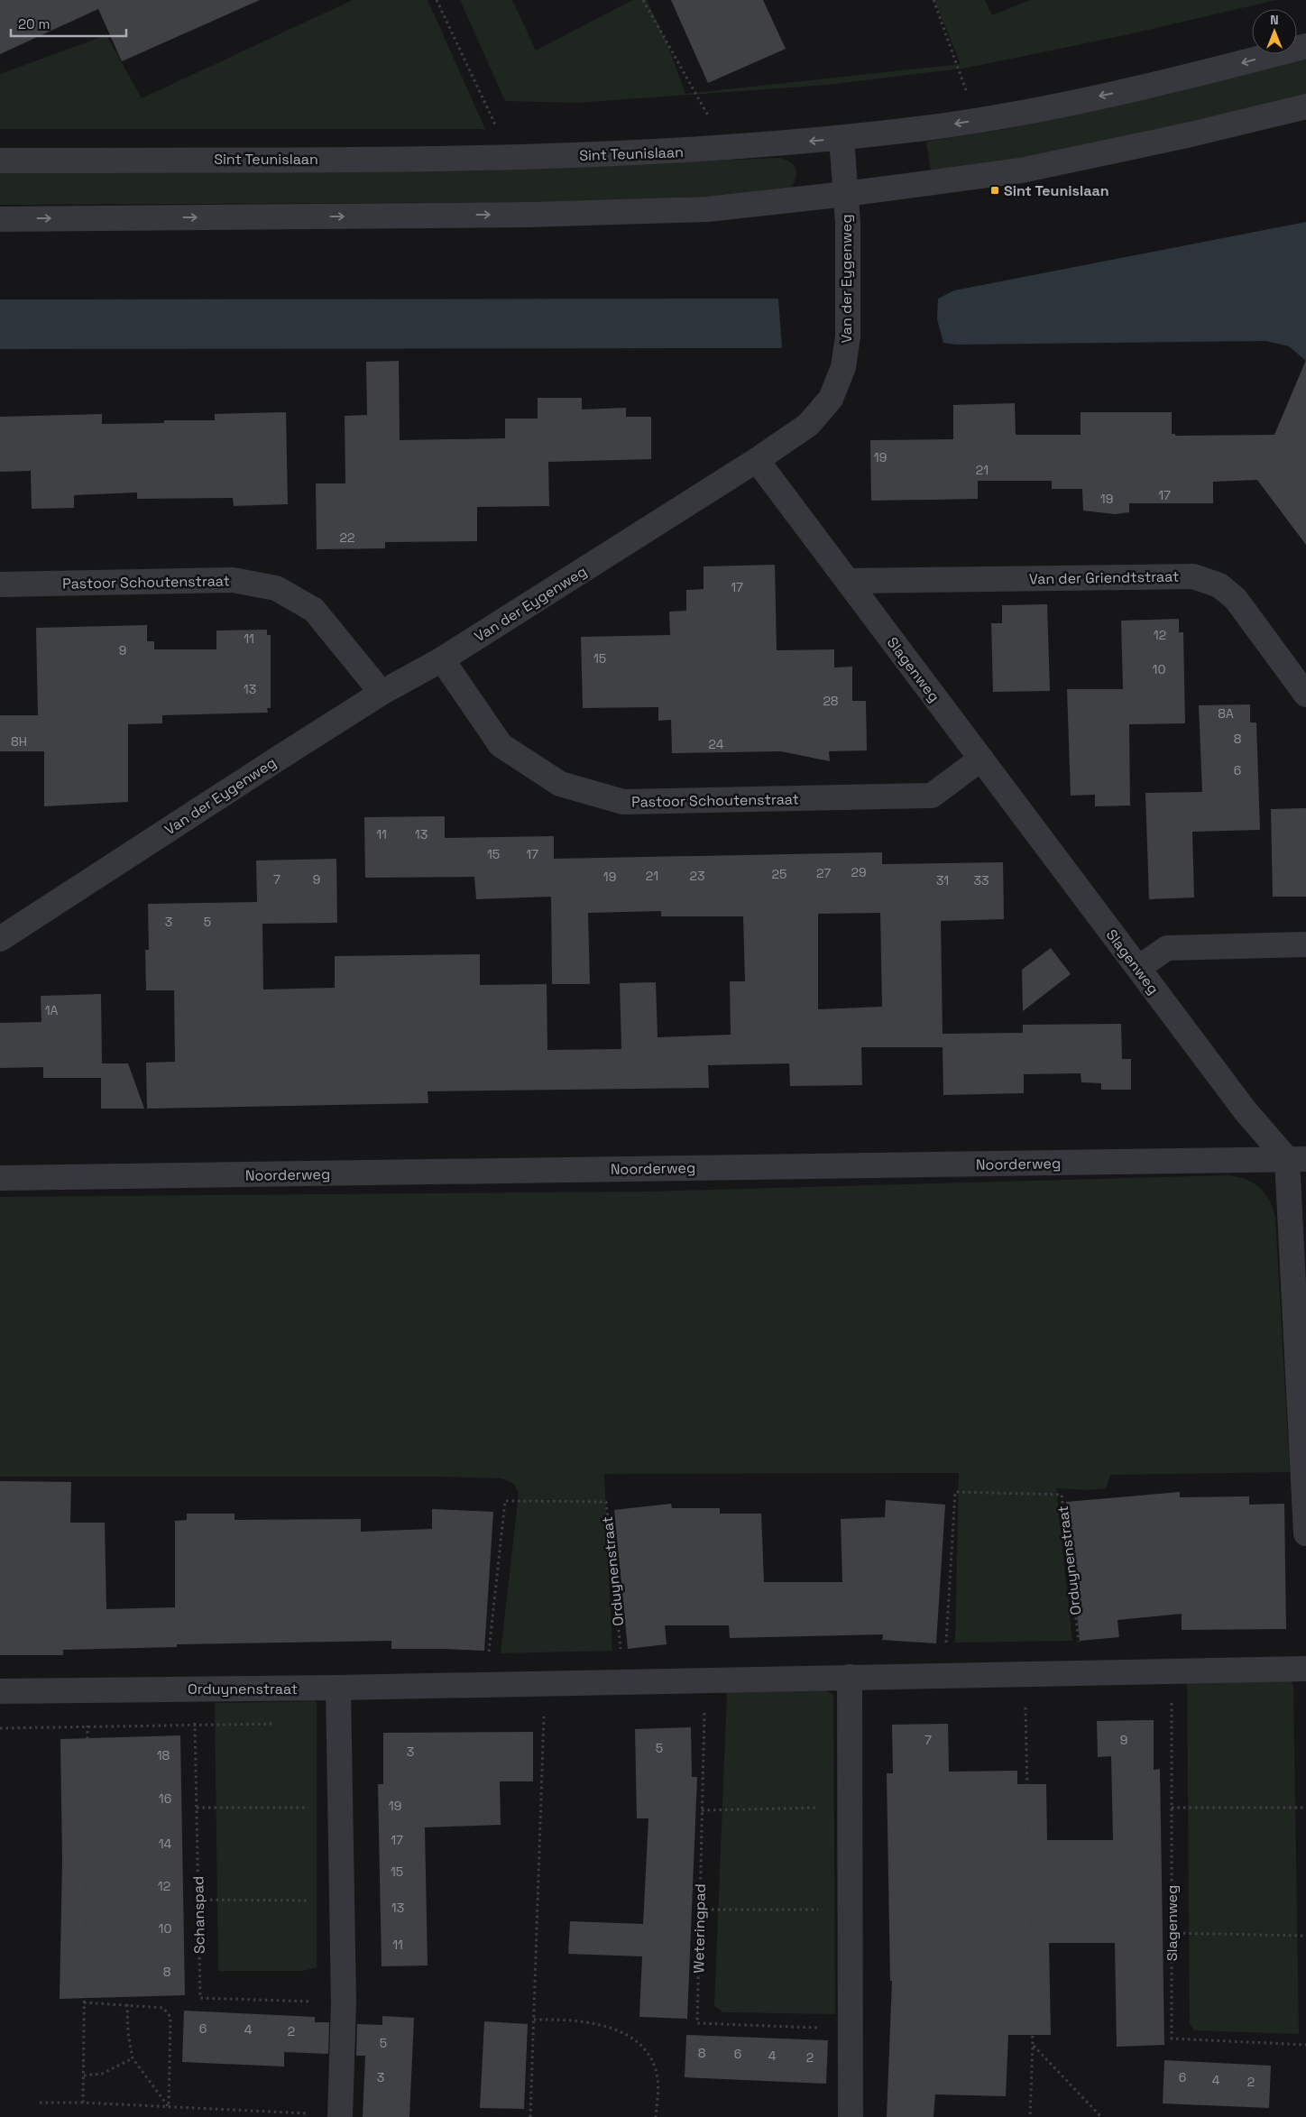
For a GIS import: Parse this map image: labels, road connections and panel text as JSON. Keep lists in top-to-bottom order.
{
  "streets": {
    "street": [
      "Sint Teunislaan",
      "Van der Eygenweg",
      "Van der Griendtstraat",
      "Pastoor Schoutenstraat",
      "Slagenweg",
      "Noorderweg",
      "Orduynenstraat"
    ],
    "path": ["Schanspad", "Weteringpad"]
  },
  "crossings": [
    ["Sint Teunislaan", "Van der Eygenweg"],
    ["Van der Eygenweg", "Pastoor Schoutenstraat"],
    ["Van der Eygenweg", "Slagenweg"],
    ["Van der Griendtstraat", "Slagenweg"],
    ["Pastoor Schoutenstraat", "Slagenweg"],
    ["Slagenweg", "Noorderweg"],
    ["Slagenweg", "Orduynenstraat"],
    ["Orduynenstraat", "Schanspad"],
    ["Orduynenstraat", "Weteringpad"]
  ],
  "places": {
    "transit": ["Sint Teunislaan"]
  },
  "house_numbers": [
    "19",
    "21",
    "17",
    "19",
    "22",
    "17",
    "12",
    "11",
    "9",
    "15",
    "10",
    "13",
    "28",
    "8A",
    "8",
    "8H",
    "24",
    "6",
    "11",
    "13",
    "15",
    "17",
    "29",
    "27",
    "25",
    "21",
    "23",
    "19",
    "7",
    "9",
    "31",
    "33",
    "3",
    "5",
    "1A",
    "7",
    "9",
    "5",
    "3",
    "18",
    "16",
    "19",
    "17",
    "14",
    "15",
    "12",
    "13",
    "10",
    "11",
    "8",
    "6",
    "4",
    "2",
    "5",
    "8",
    "6",
    "4",
    "2",
    "3",
    "6",
    "4",
    "2"
  ],
  "scale_bar": "20 m",
  "north": "top"
}
